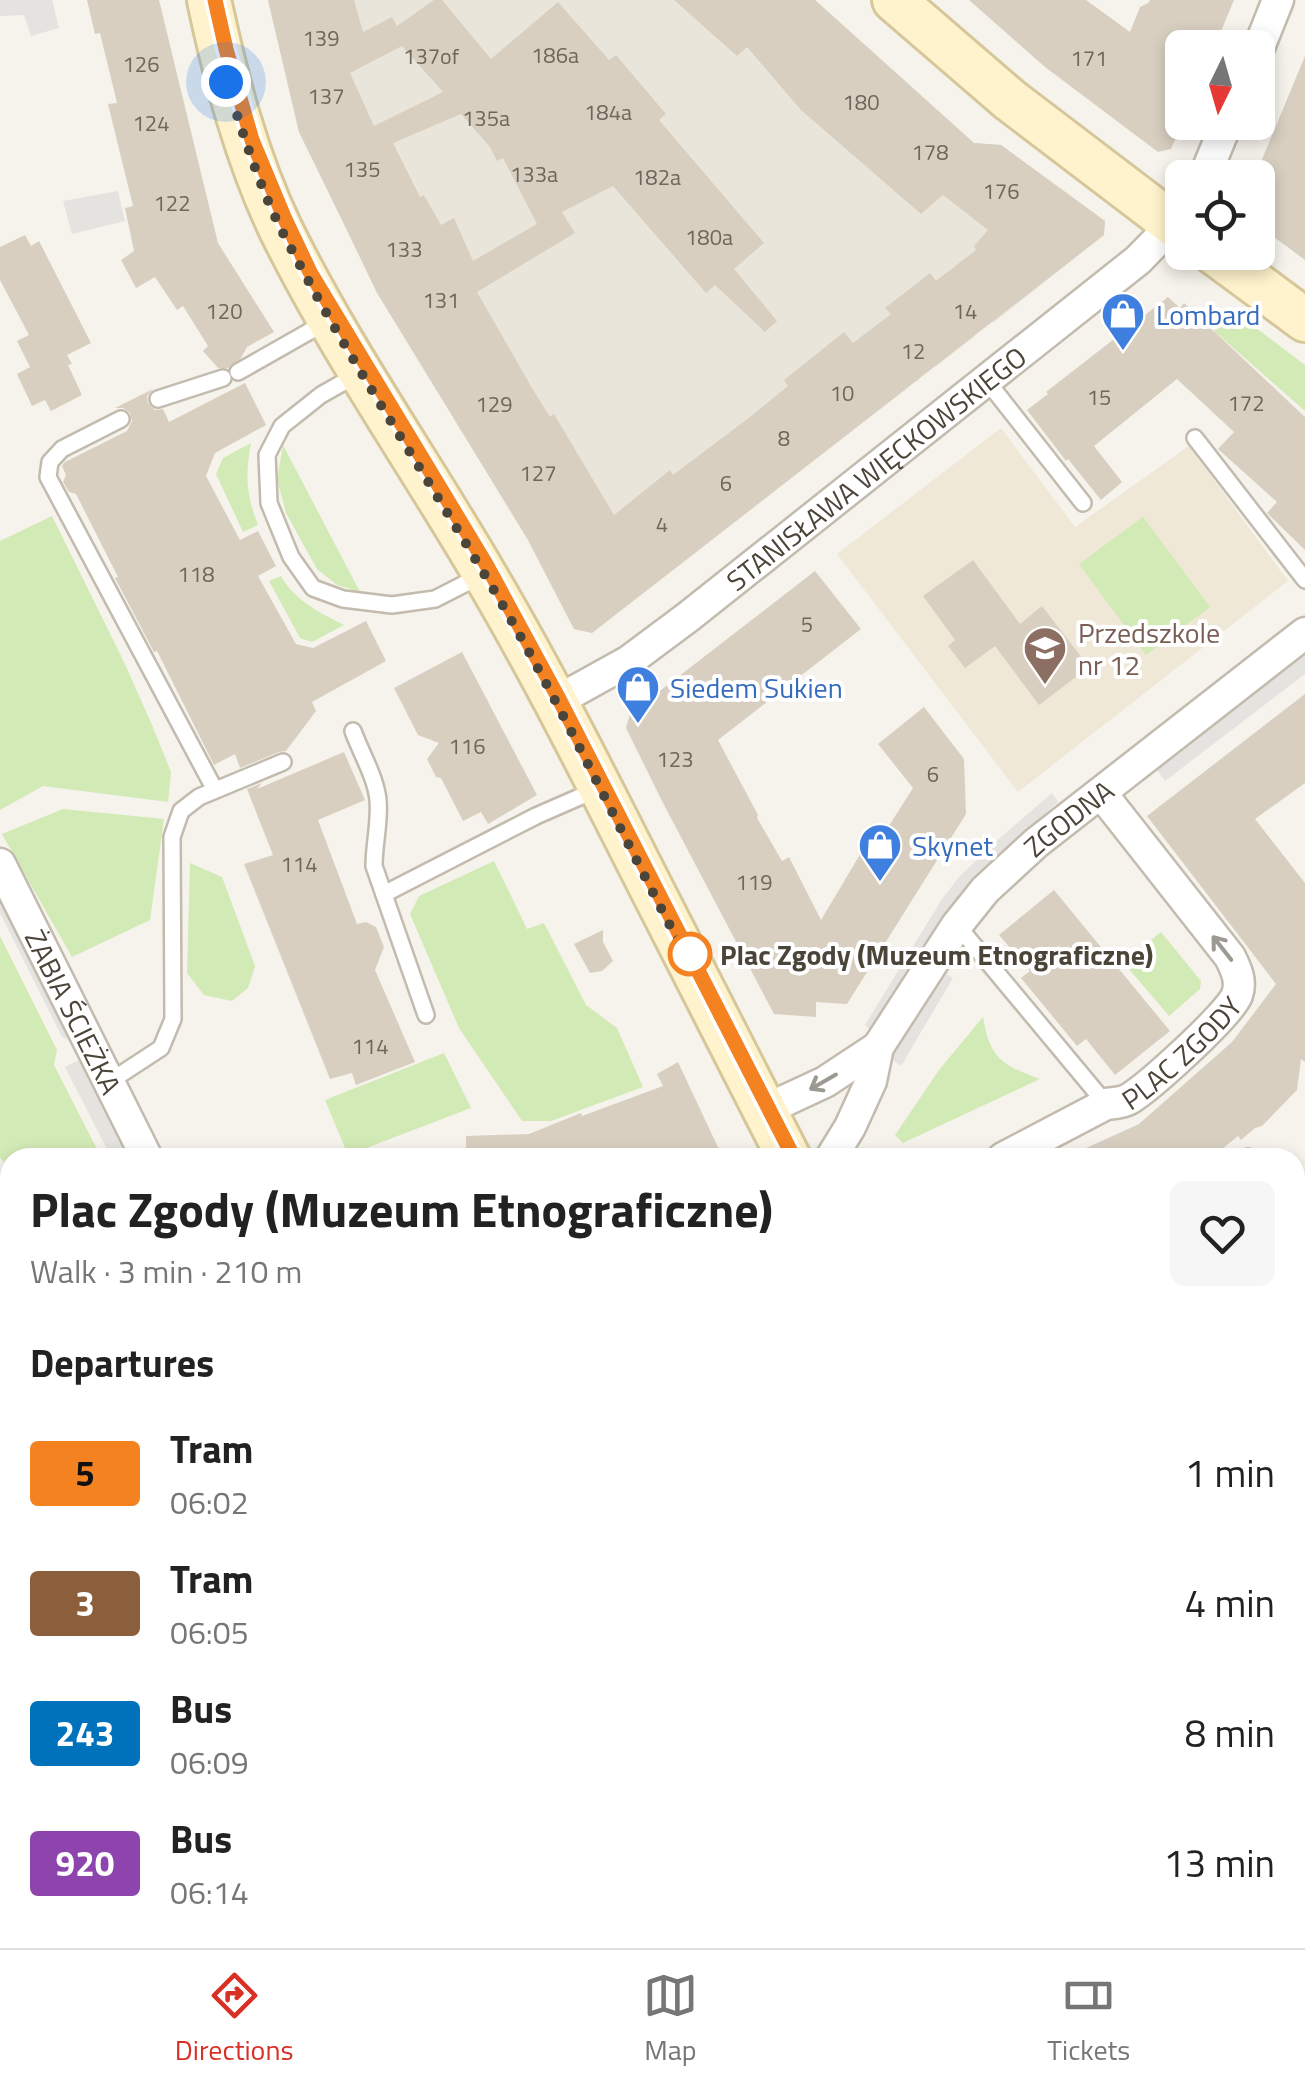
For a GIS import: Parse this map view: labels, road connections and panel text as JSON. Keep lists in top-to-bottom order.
{
  "streets": {
    "street": [
      "STANISŁAWA WIĘCKOWSKIEGO",
      "ZGODNA",
      "ŻABIA ŚCIEŻKA",
      "PLAC ZGODY"
    ]
  },
  "crossings": [
    ["ZGODNA", "PLAC ZGODY"]
  ],
  "places": {
    "shop": ["Lombard", "Siedem Sukien", "Skynet"],
    "school or university": ["Przedszkole nr 12"],
    "other": ["Plac Zgody (Muzeum Etnograficzne)"]
  },
  "lines": ["tram line 5"],
  "house_numbers": [
    "139",
    "186a",
    "137of",
    "171",
    "126",
    "137",
    "180",
    "184a",
    "135a",
    "124",
    "178",
    "135",
    "133a",
    "182a",
    "176",
    "122",
    "180a",
    "133",
    "131",
    "120",
    "14",
    "12",
    "10",
    "15",
    "172",
    "129",
    "8",
    "127",
    "6",
    "4",
    "118",
    "5",
    "116",
    "123",
    "6",
    "114",
    "119",
    "114"
  ],
  "north": "bottom",
  "page": {
    "heading": [
      ["Plac Zgody (Muzeum Etnograficzne)", "Walk · 3 min · 210 m"],
      "Departures"
    ],
    "list": [
      {
        "mark": "5",
        "name": "Tram",
        "note": "06:02",
        "value": "1 min"
      },
      {
        "mark": "3",
        "name": "Tram",
        "note": "06:05",
        "value": "4 min"
      },
      {
        "mark": "243",
        "name": "Bus",
        "note": "06:09",
        "value": "8 min"
      },
      {
        "mark": "920",
        "name": "Bus",
        "note": "06:14",
        "value": "13 min"
      }
    ],
    "tabs": ["Directions", "Map", "Tickets"]
  }
}
